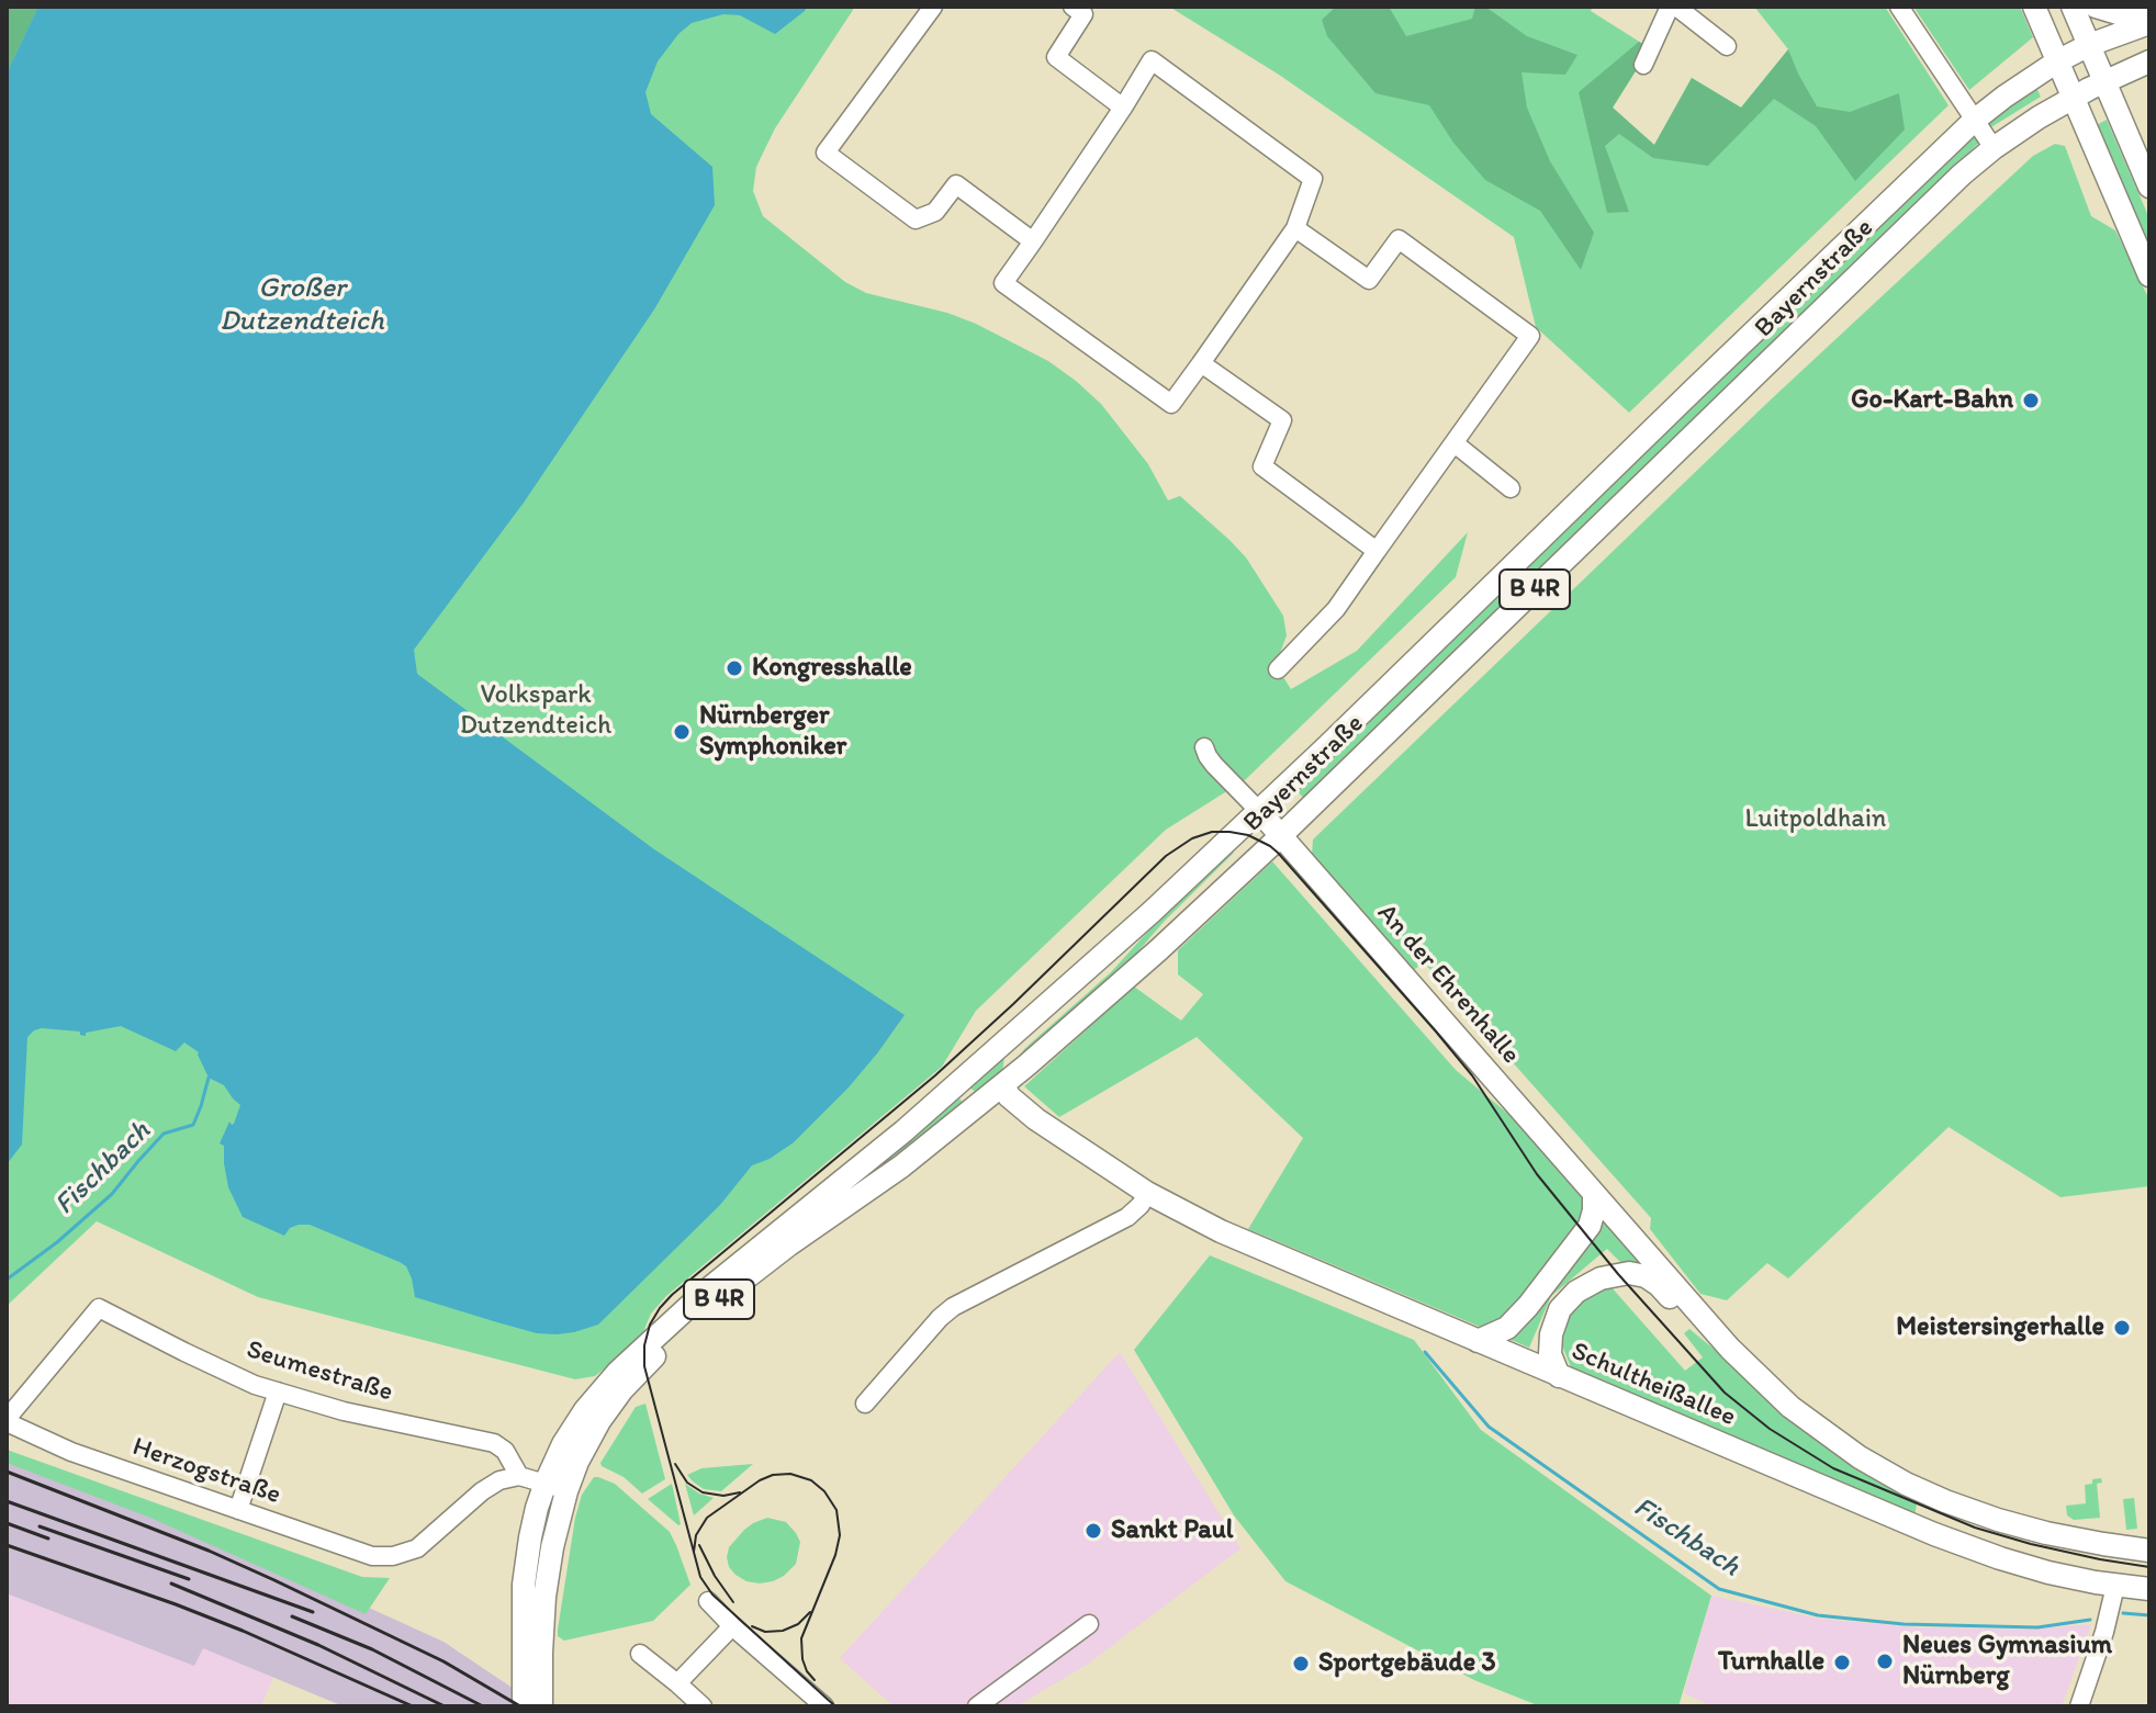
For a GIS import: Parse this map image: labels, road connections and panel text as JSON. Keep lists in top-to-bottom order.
{
  "streets": {
    "main road": [
      "Bayernstraße",
      "B 4R",
      "An der Ehrenhalle",
      "Schultheißallee"
    ],
    "street": ["Seumestraße", "Herzogstraße"]
  },
  "crossings": [
    ["Bayernstraße", "B 4R"],
    ["Bayernstraße", "An der Ehrenhalle"],
    ["Bayernstraße", "Schultheißallee"],
    ["B 4R", "An der Ehrenhalle"],
    ["An der Ehrenhalle", "Schultheißallee"],
    ["Seumestraße", "Herzogstraße"]
  ],
  "water": ["Großer Dutzendteich", "Fischbach"],
  "parks": ["Volkspark Dutzendteich", "Luitpoldhain"],
  "places": [
    "Go-Kart-Bahn",
    "Kongresshalle",
    "Nürnberger Symphoniker",
    "Meistersingerhalle",
    "Sankt Paul",
    "Neues Gymnasium Nürnberg",
    "Turnhalle",
    "Sportgebäude 3"
  ]
}
